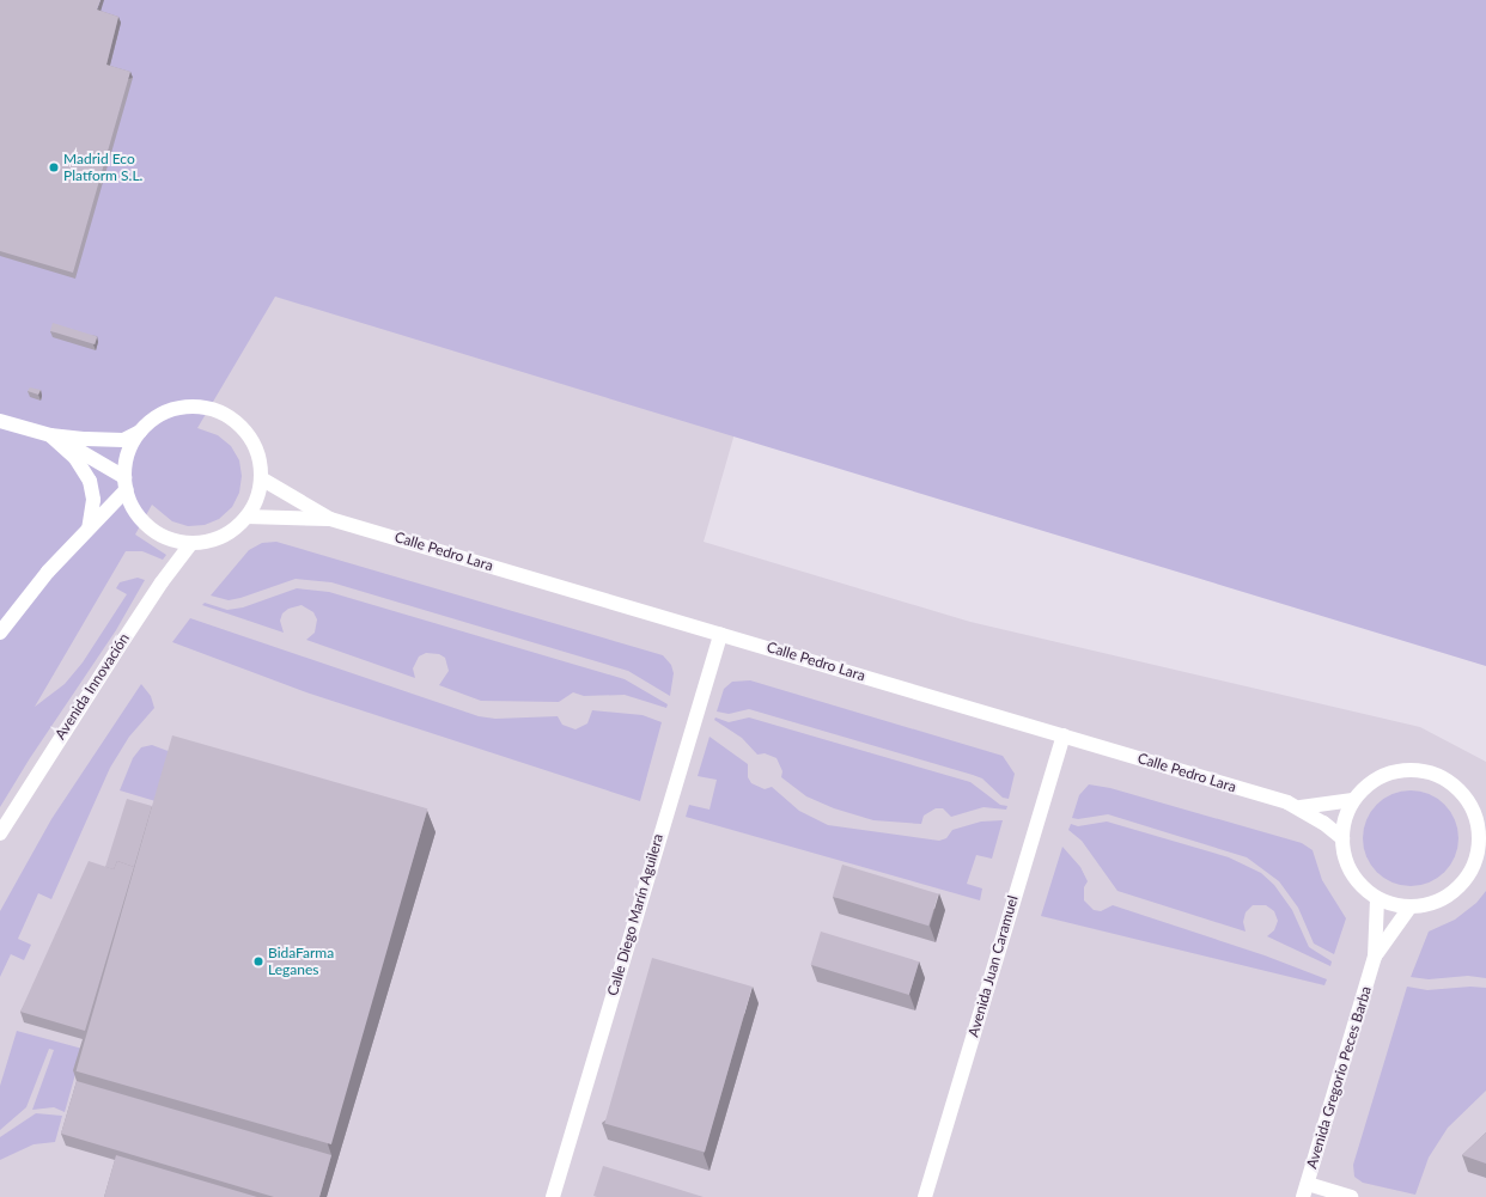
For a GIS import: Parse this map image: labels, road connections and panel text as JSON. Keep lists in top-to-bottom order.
{
  "streets": {
    "street": [
      "Calle Pedro Lara",
      "Avenida Innovación",
      "Calle Diego Marín Aguilera",
      "Avenida Juan Caramuel",
      "Avenida Gregorio Peces Barba"
    ]
  },
  "crossings": [
    ["Calle Pedro Lara", "Avenida Innovación"],
    ["Calle Pedro Lara", "Calle Diego Marín Aguilera"],
    ["Calle Pedro Lara", "Avenida Juan Caramuel"],
    ["Calle Pedro Lara", "Avenida Gregorio Peces Barba"]
  ],
  "places": ["Madrid Eco Platform S.L.", "BidaFarma Leganes"]
}
